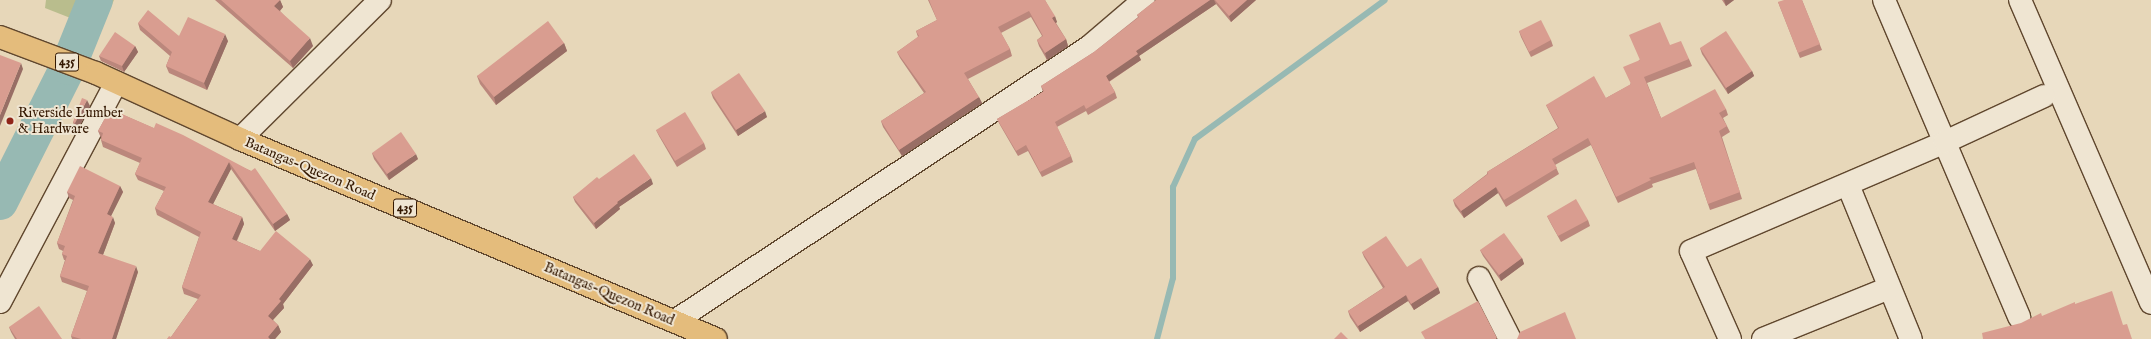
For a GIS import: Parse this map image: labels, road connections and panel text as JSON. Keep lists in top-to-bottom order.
{
  "streets": {
    "main road": ["435", "Batangas-Quezon Road"]
  },
  "places": ["Riverside Lumber & Hardware"]
}
